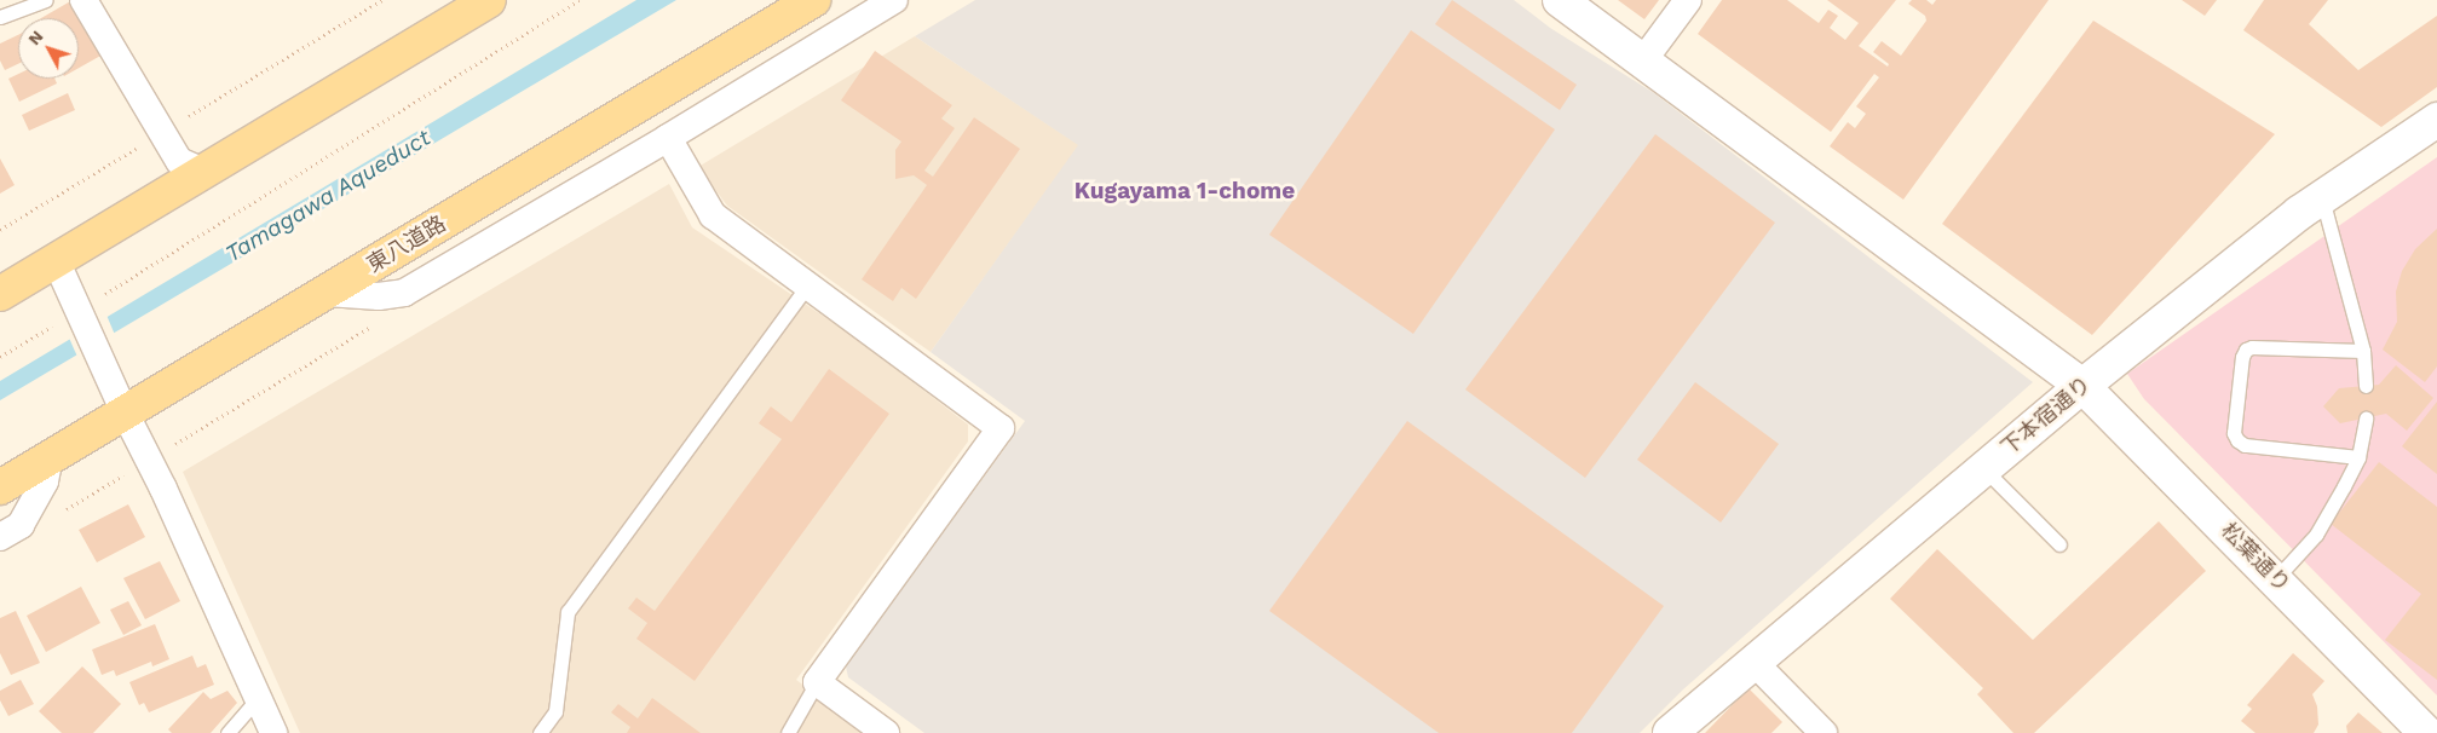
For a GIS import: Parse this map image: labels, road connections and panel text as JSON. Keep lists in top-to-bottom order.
{
  "streets": {
    "main road": ["東八道路"],
    "street": ["下本宿通り", "松葉通り"]
  },
  "crossings": [
    ["下本宿通り", "松葉通り"]
  ],
  "districts": ["Kugayama 1-chome"],
  "water": ["Tamagawa Aqueduct"],
  "north": "top left"
}
